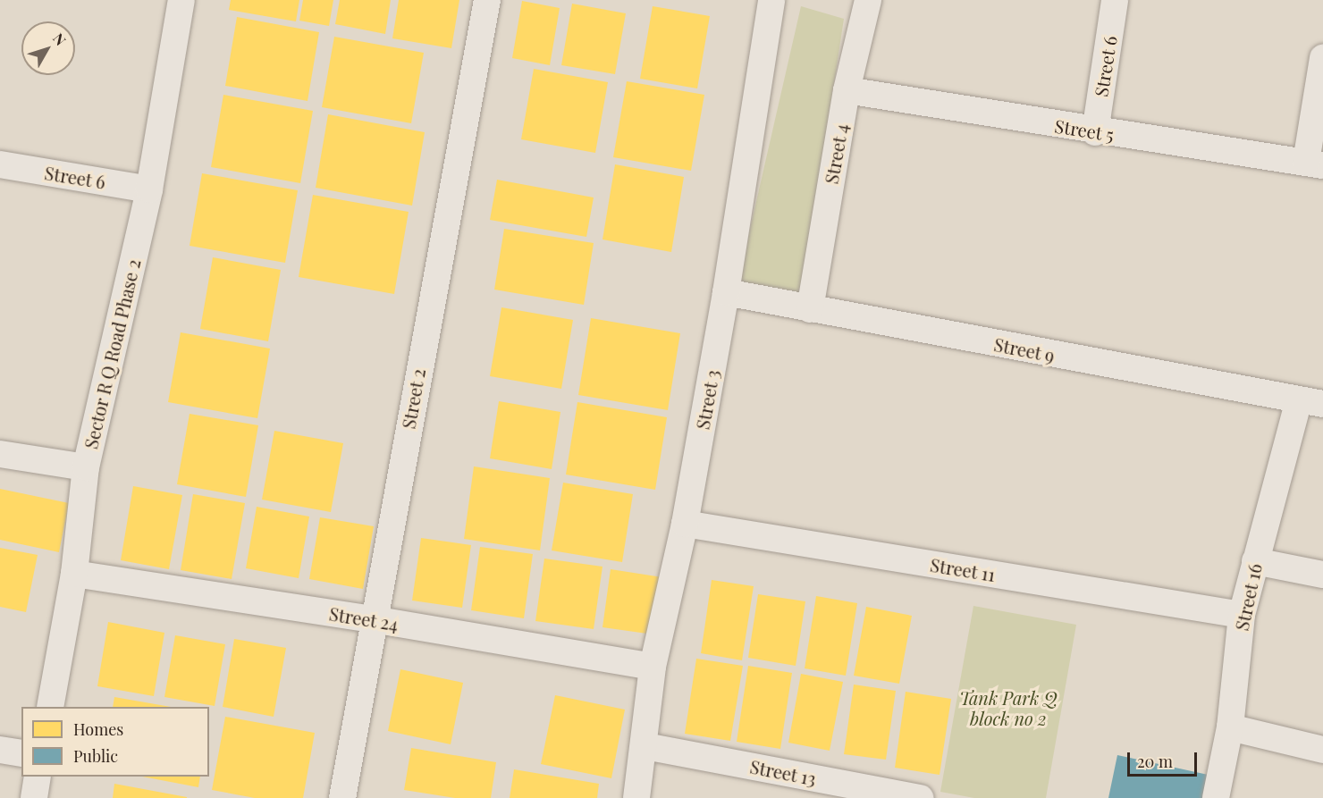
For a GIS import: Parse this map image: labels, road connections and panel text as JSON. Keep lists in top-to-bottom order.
{
  "streets": {
    "street": [
      "Street 6",
      "Street 5",
      "Street 4",
      "Street 9",
      "Sector R Q Road Phase 2",
      "Street 2",
      "Street 3",
      "Street 11",
      "Street 16",
      "Street 24",
      "Street 13"
    ]
  },
  "crossings": [
    ["Street 6", "Street 5"],
    ["Street 6", "Sector R Q Road Phase 2"],
    ["Street 5", "Street 4"],
    ["Street 4", "Street 9"],
    ["Street 9", "Street 3"],
    ["Street 9", "Street 16"],
    ["Sector R Q Road Phase 2", "Street 24"],
    ["Street 2", "Street 24"],
    ["Street 3", "Street 11"],
    ["Street 3", "Street 24"],
    ["Street 3", "Street 13"],
    ["Street 11", "Street 16"]
  ],
  "parks": ["Tank Park Q block no 2"],
  "legend": ["Homes", "Public"],
  "scale_bar": "20 m",
  "north": "top right"
}
